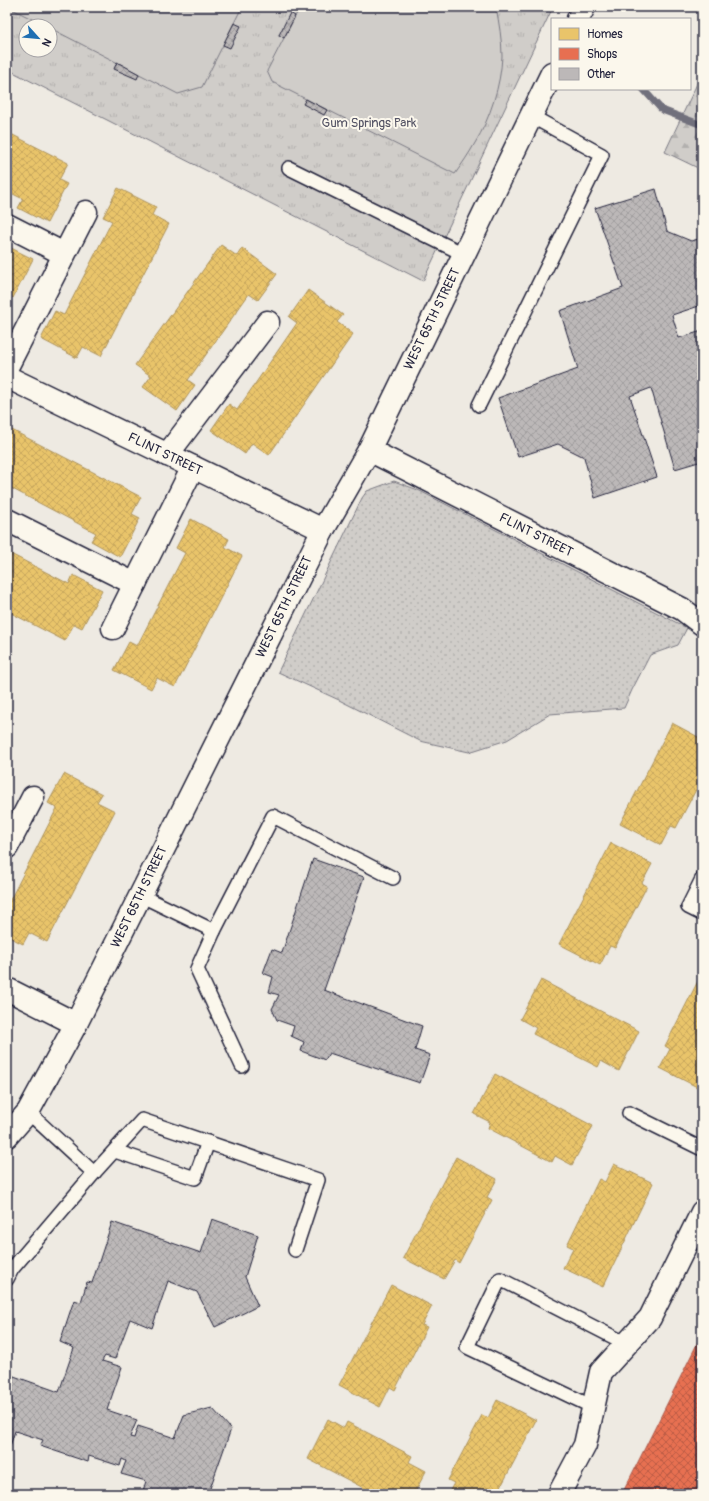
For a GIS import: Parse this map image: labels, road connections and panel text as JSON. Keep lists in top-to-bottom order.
{
  "streets": {
    "street": ["WEST 65TH STREET", "FLINT STREET"]
  },
  "crossings": [
    ["WEST 65TH STREET", "FLINT STREET"]
  ],
  "parks": ["Gum Springs Park"],
  "legend": ["Homes", "Shops", "Other"],
  "north": "bottom right"
}
